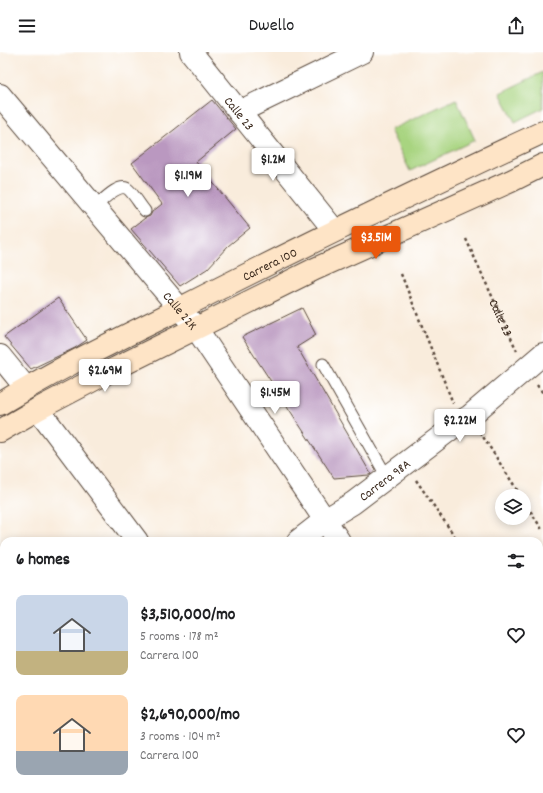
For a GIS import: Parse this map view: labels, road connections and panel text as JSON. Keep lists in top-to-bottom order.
{
  "streets": {
    "main road": ["Carrera 100"],
    "street": ["Calle 23", "Calle 22K", "Carrera 98A"]
  },
  "crossings": [
    ["Calle 23", "Carrera 100"],
    ["Calle 23", "Carrera 98A"],
    ["Carrera 100", "Calle 22K"],
    ["Calle 22K", "Carrera 98A"]
  ],
  "page": {
    "header": "Dwello",
    "price": [
      "$1.2M",
      "$1.19M",
      "$3.51M",
      "$2.69M",
      "$1.45M",
      "$2.22M"
    ],
    "heading": "6 homes",
    "list": [
      {
        "name": "$3,510,000/mo",
        "note": "5 rooms · 178 m² · Carrera 100"
      },
      {
        "name": "$2,690,000/mo",
        "note": "3 rooms · 104 m² · Carrera 100"
      }
    ]
  }
}
